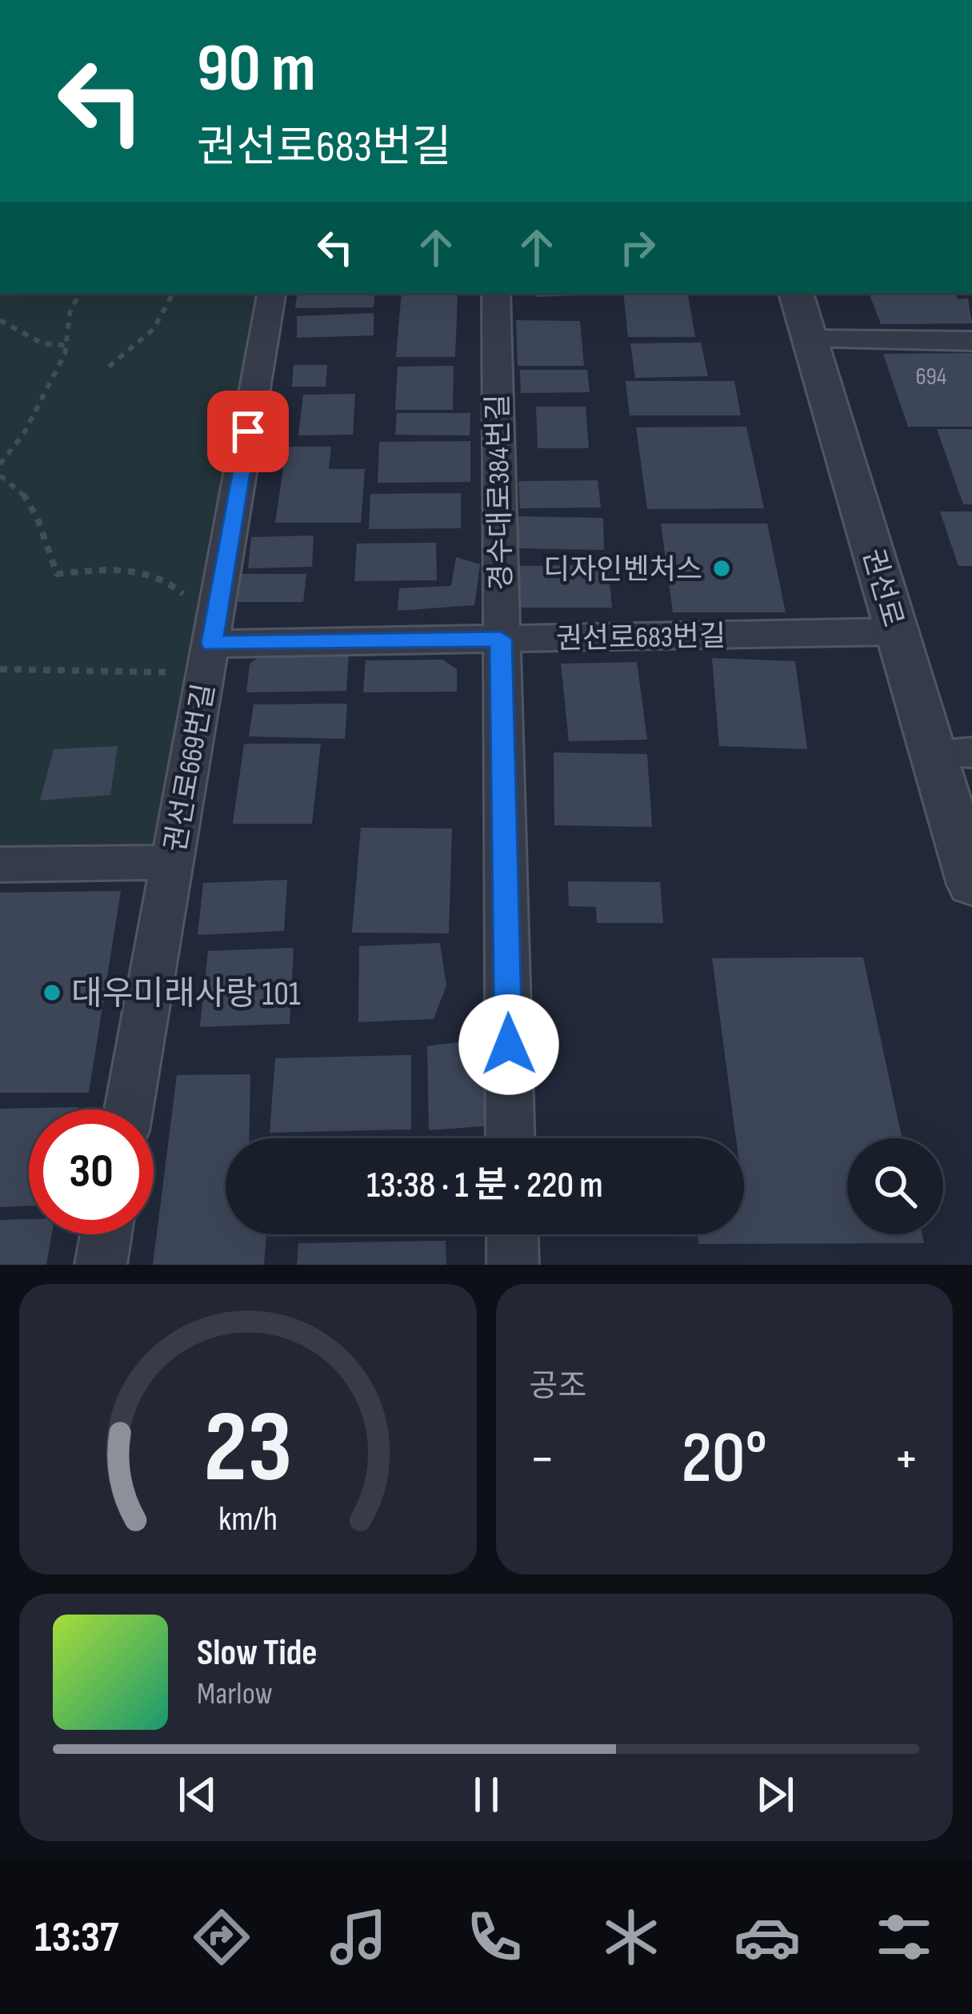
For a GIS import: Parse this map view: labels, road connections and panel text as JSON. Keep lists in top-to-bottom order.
{
  "streets": {
    "street": [
      "경수대로384번길",
      "권선로",
      "권선로683번길",
      "권선로669번길"
    ]
  },
  "crossings": [
    ["경수대로384번길", "권선로683번길"],
    ["권선로", "권선로683번길"],
    ["권선로683번길", "권선로669번길"]
  ],
  "places": ["디자인벤처스", "대우미래사랑 101"],
  "house_numbers": ["694"],
  "page": {
    "turn": ["90 m", "권선로683번길"],
    "limit": "30",
    "trip": "13:38 · 1 분 · 220 m",
    "tile": "공조",
    "heat": ["−", "20°", "+"],
    "song": ["Slow Tide", "Marlow"],
    "tabs": "13:37",
    "gauge": ["23", "km/h"]
  }
}
